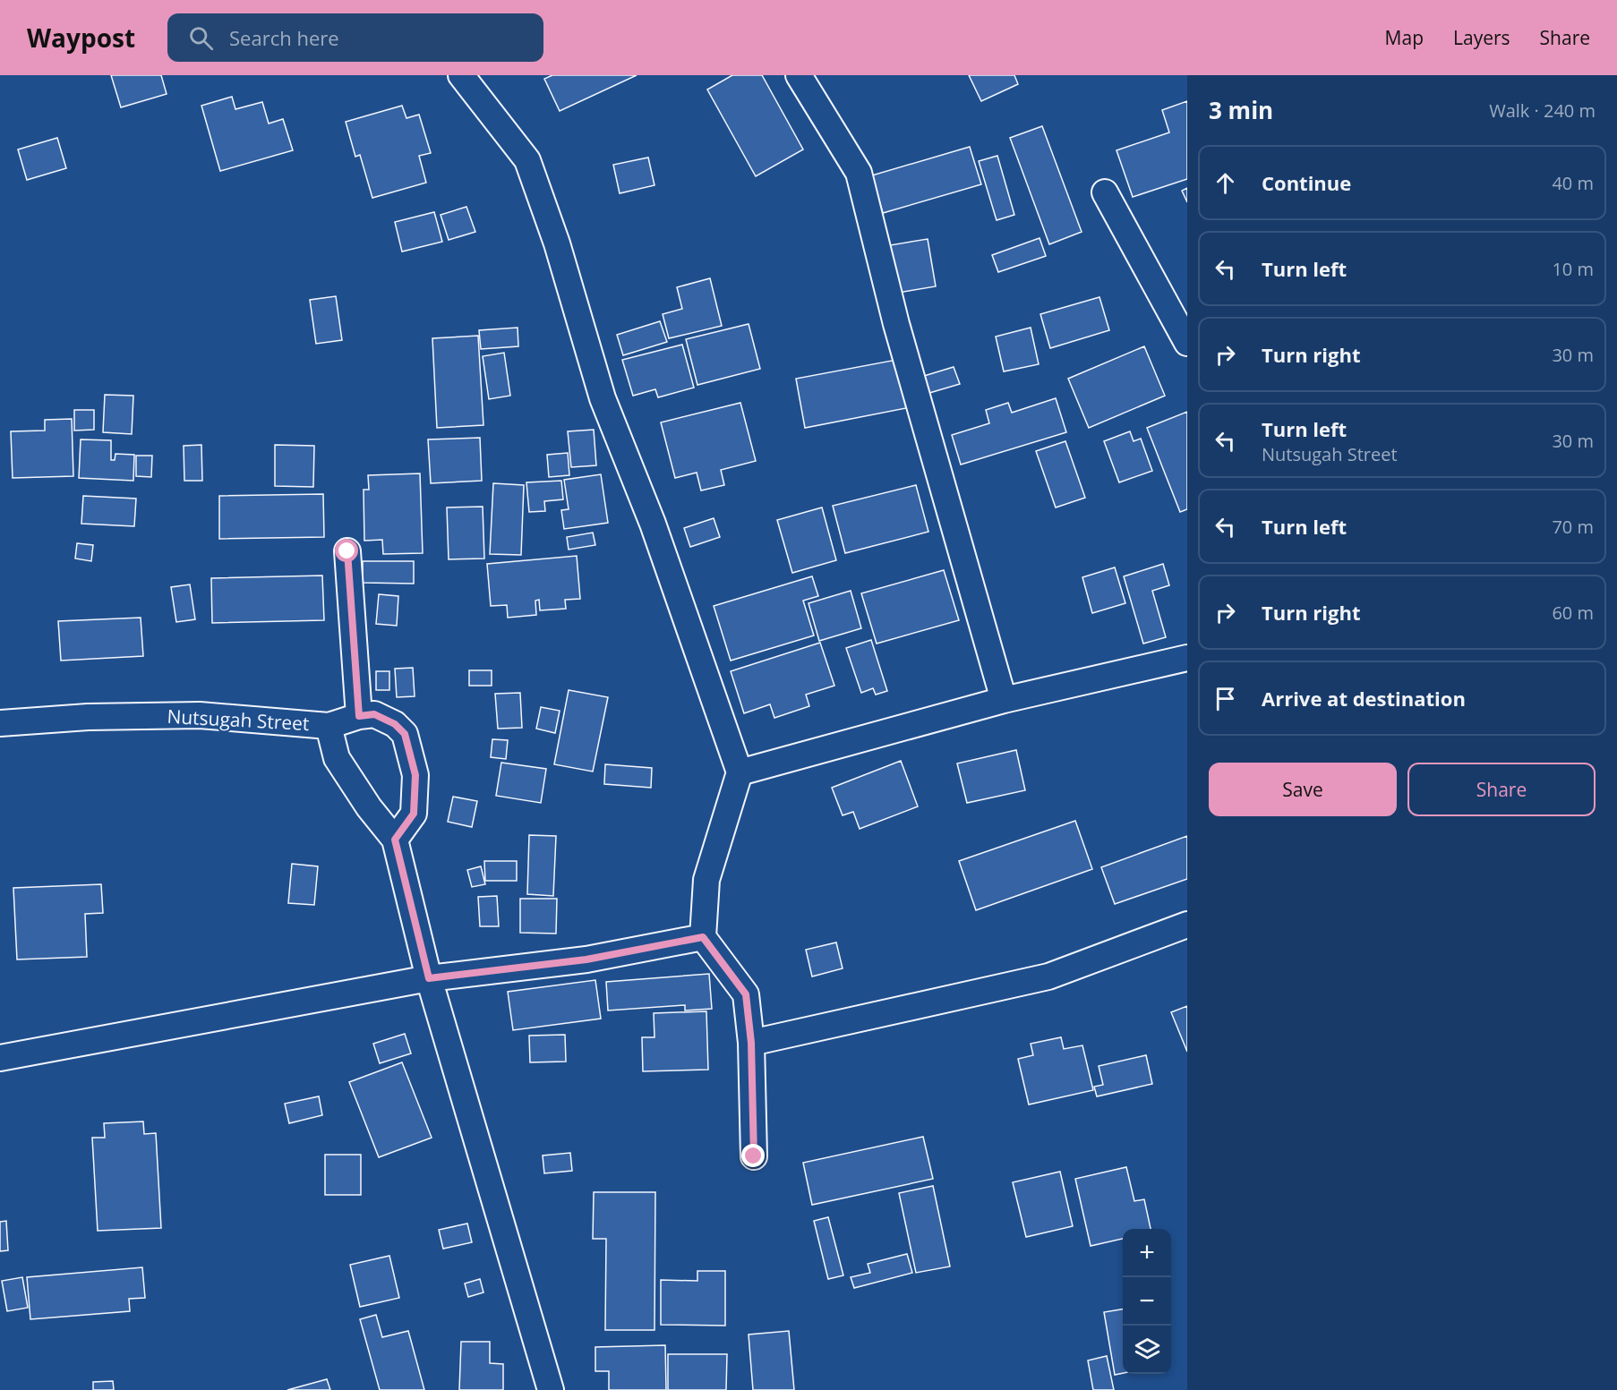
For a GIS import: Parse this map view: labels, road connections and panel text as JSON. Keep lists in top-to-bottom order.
{
  "streets": {
    "street": ["Nutsugah Street"]
  },
  "page": {
    "header": "Waypost",
    "search": "Search here",
    "nav": ["Map", "Layers", "Share"],
    "heading": ["3 min", "Walk · 240 m"],
    "list": [
      ["Continue", "40 m"],
      ["Turn left", "10 m"],
      ["Turn right", "30 m"],
      ["Turn left", "Nutsugah Street", "30 m"],
      ["Turn left", "70 m"],
      ["Turn right", "60 m"],
      "Arrive at destination"
    ],
    "buttons": ["Save", "Share"],
    "map_buttons": ["+", "−"]
  }
}
